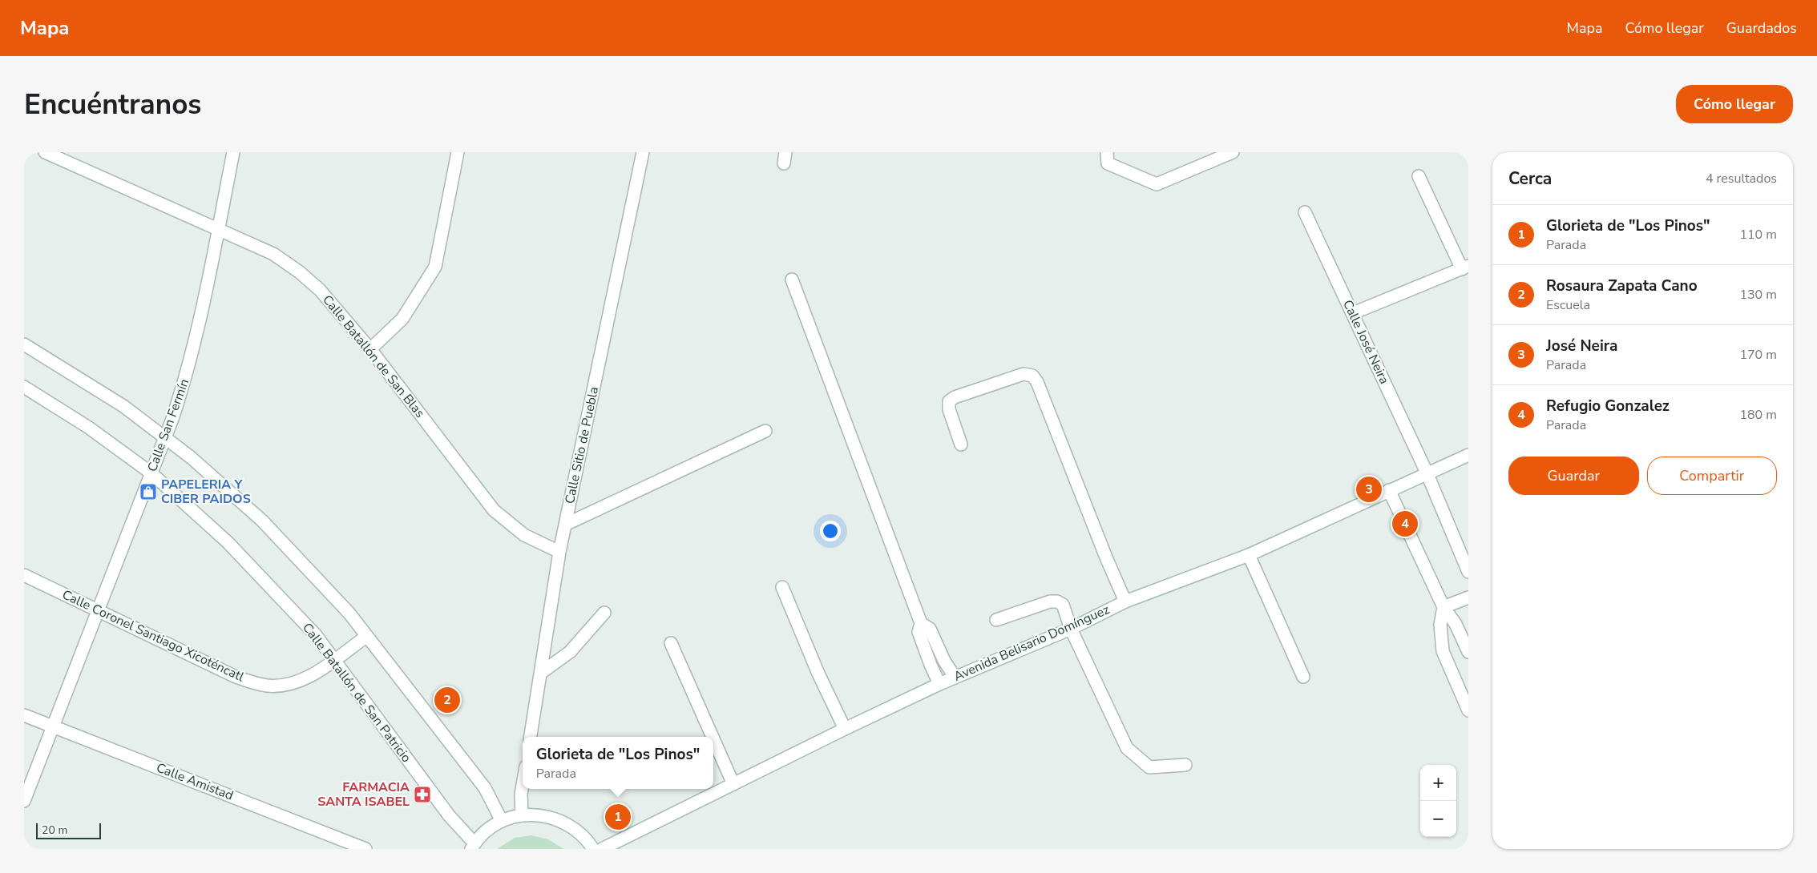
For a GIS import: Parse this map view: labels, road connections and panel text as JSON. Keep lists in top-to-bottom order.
{
  "streets": {
    "street": [
      "Calle José Neira",
      "Calle Batallón de San Blas",
      "Calle San Fermín",
      "Calle Sitio de Puebla",
      "Calle Coronel Santiago Xicoténcatl",
      "Avenida Belisario Domínguez",
      "Calle Batallón de San Patricio",
      "Calle Amistad"
    ]
  },
  "crossings": [
    ["Calle José Neira", "Avenida Belisario Domínguez"],
    ["Calle Batallón de San Blas", "Calle San Fermín"],
    ["Calle Batallón de San Blas", "Calle Sitio de Puebla"],
    ["Calle San Fermín", "Calle Coronel Santiago Xicoténcatl"],
    ["Calle San Fermín", "Calle Batallón de San Patricio"],
    ["Calle San Fermín", "Calle Amistad"],
    ["Calle Coronel Santiago Xicoténcatl", "Calle Batallón de San Patricio"]
  ],
  "places": {
    "shop": ["PAPELERIA Y CIBER PAIDOS"],
    "pharmacy": ["FARMACIA SANTA ISABEL"]
  },
  "scale_bar": "20 m",
  "page": {
    "header": "Mapa",
    "nav": ["Mapa", "Cómo llegar", "Guardados"],
    "buttons": [
      "Cómo llegar",
      ["Guardar", "Compartir"]
    ],
    "title": "Encuéntranos",
    "heading": ["Cerca", "4 resultados"],
    "list": [
      {
        "mark": "1",
        "name": "Glorieta de \"Los Pinos\"",
        "note": "Parada",
        "value": "110 m"
      },
      {
        "mark": "2",
        "name": "Rosaura Zapata Cano",
        "note": "Escuela",
        "value": "130 m"
      },
      {
        "mark": "3",
        "name": "José Neira",
        "note": "Parada",
        "value": "170 m"
      },
      {
        "mark": "4",
        "name": "Refugio Gonzalez",
        "note": "Parada",
        "value": "180 m"
      }
    ],
    "pins": [
      "3",
      "4",
      "2",
      "1"
    ],
    "popup": ["Glorieta de \"Los Pinos\"", "Parada"],
    "map_buttons": ["+", "−"],
    "scale": "20 m"
  }
}
